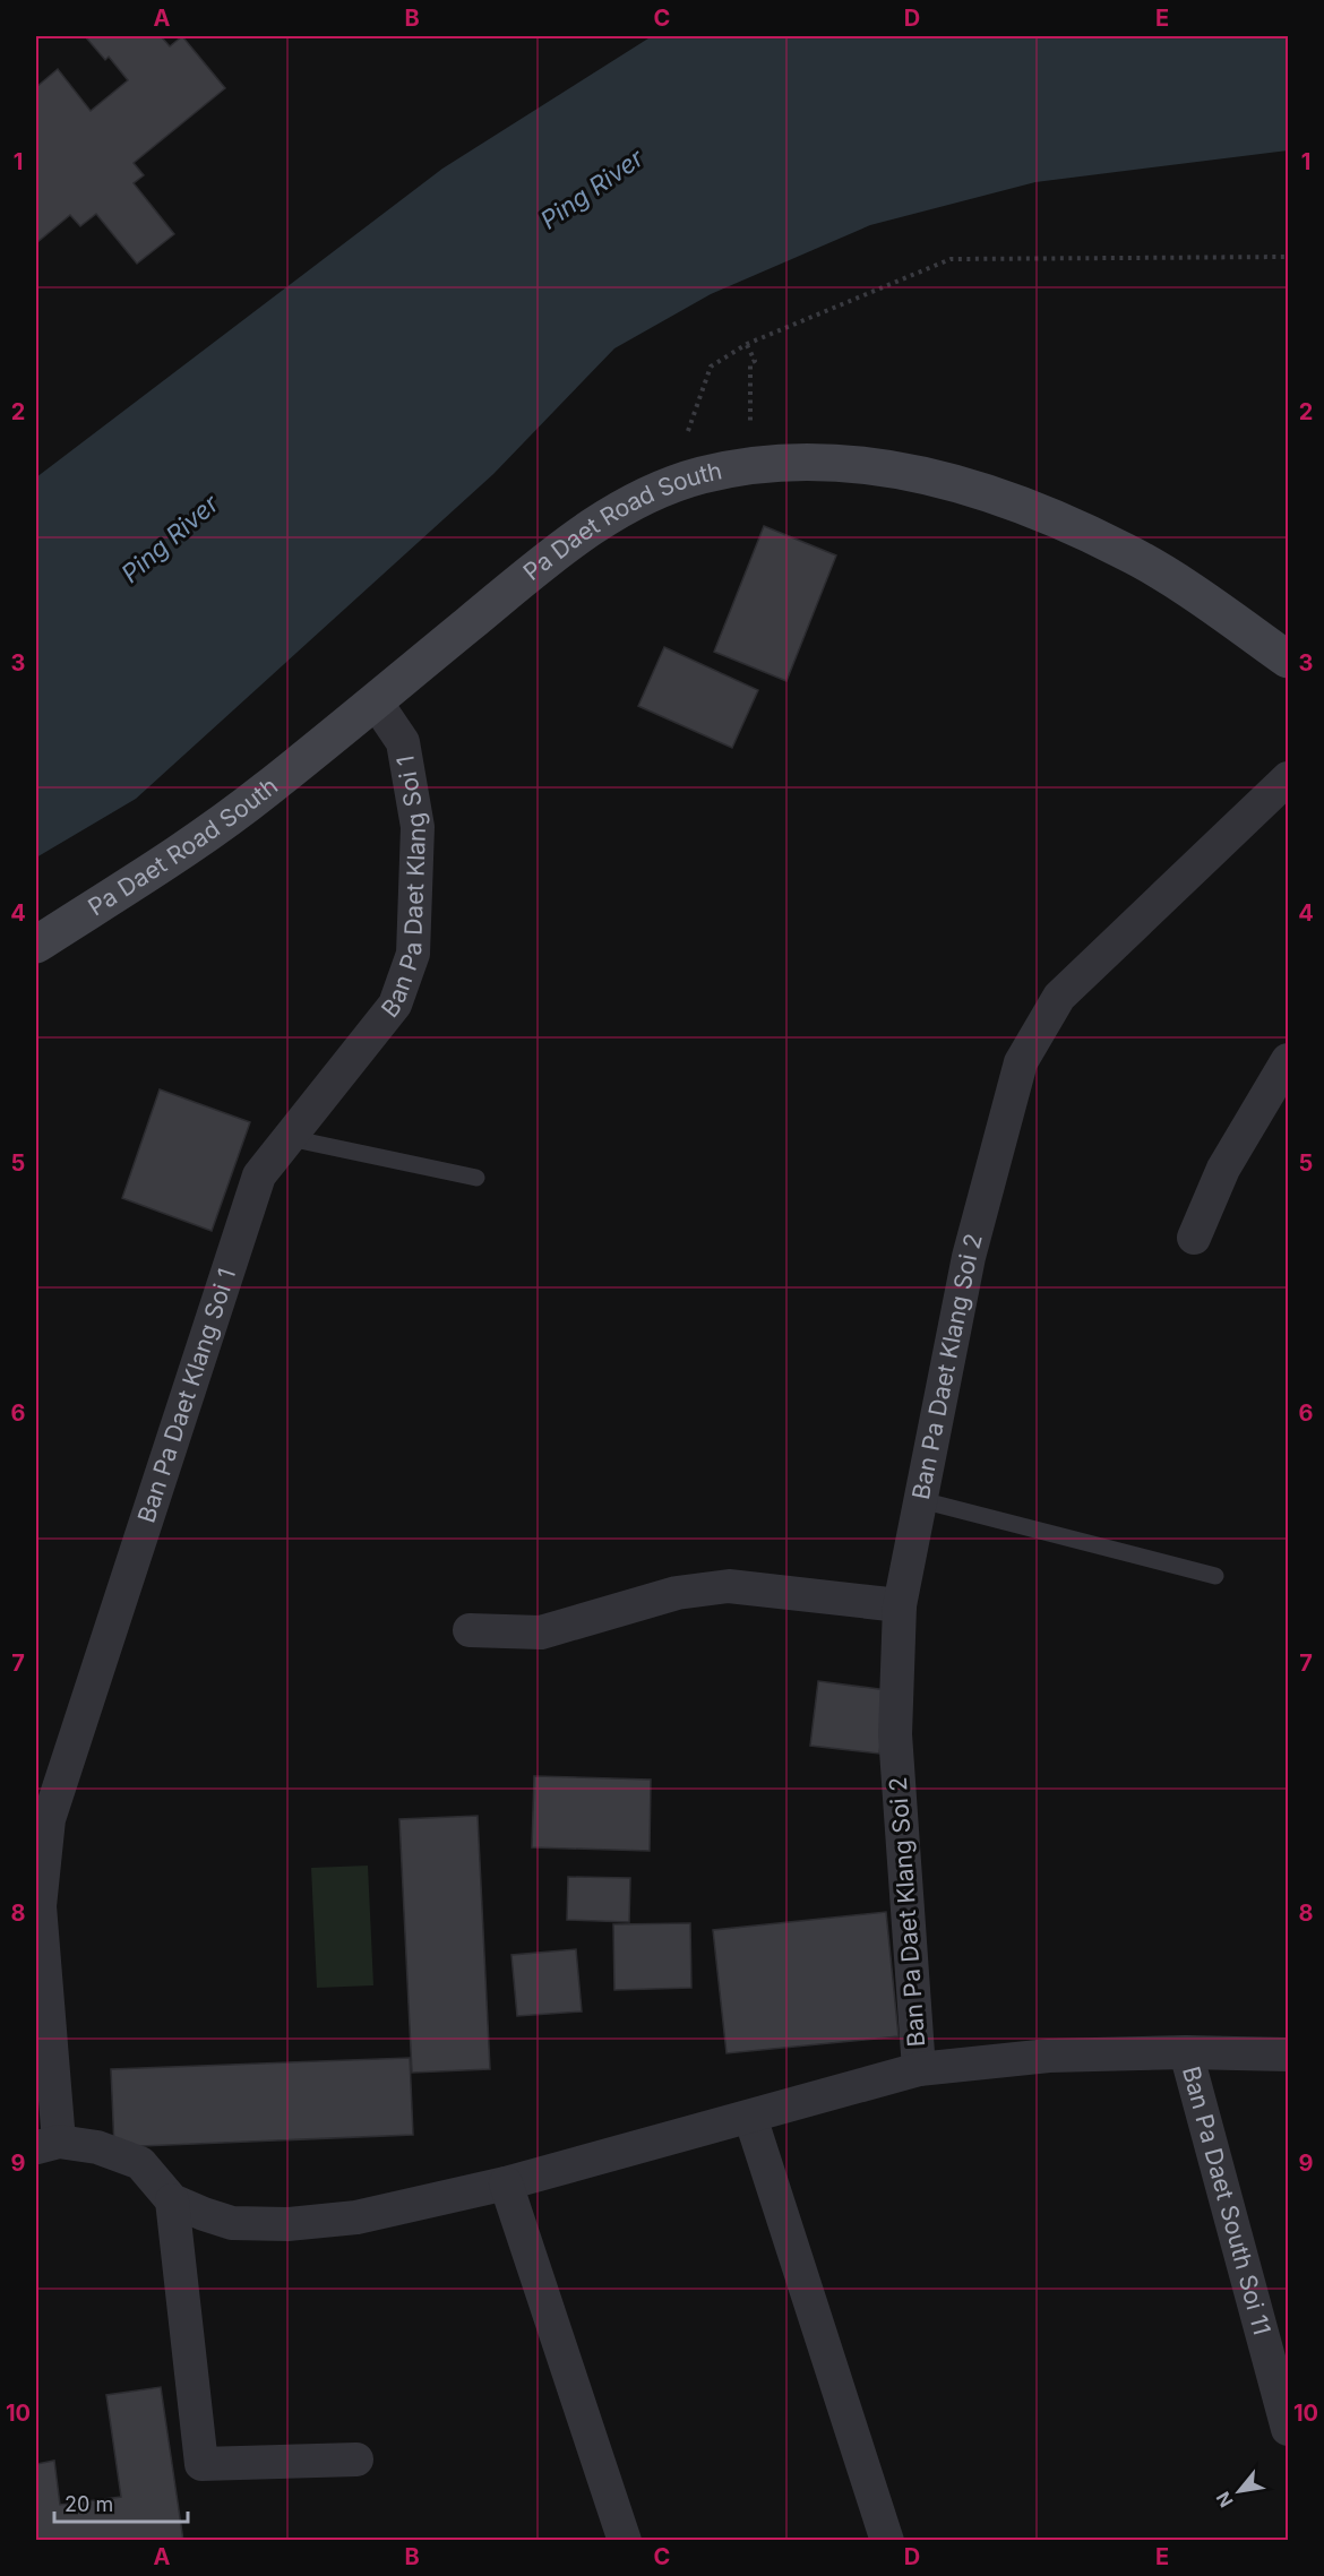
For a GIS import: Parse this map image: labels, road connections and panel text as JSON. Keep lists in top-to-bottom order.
{
  "streets": {
    "street": [
      "Pa Daet Road South",
      "Ban Pa Daet Klang Soi 1",
      "Ban Pa Daet Klang Soi 2",
      "Ban Pa Daet South Soi 11"
    ]
  },
  "crossings": [
    ["Pa Daet Road South", "Ban Pa Daet Klang Soi 1"]
  ],
  "water": ["Ping River"],
  "scale_bar": "20 m",
  "north": "bottom left",
  "grid": {
    "columns": [
      "A",
      "B",
      "C",
      "D",
      "E"
    ],
    "rows": [
      "1",
      "2",
      "3",
      "4",
      "5",
      "6",
      "7",
      "8",
      "9",
      "10"
    ]
  }
}
